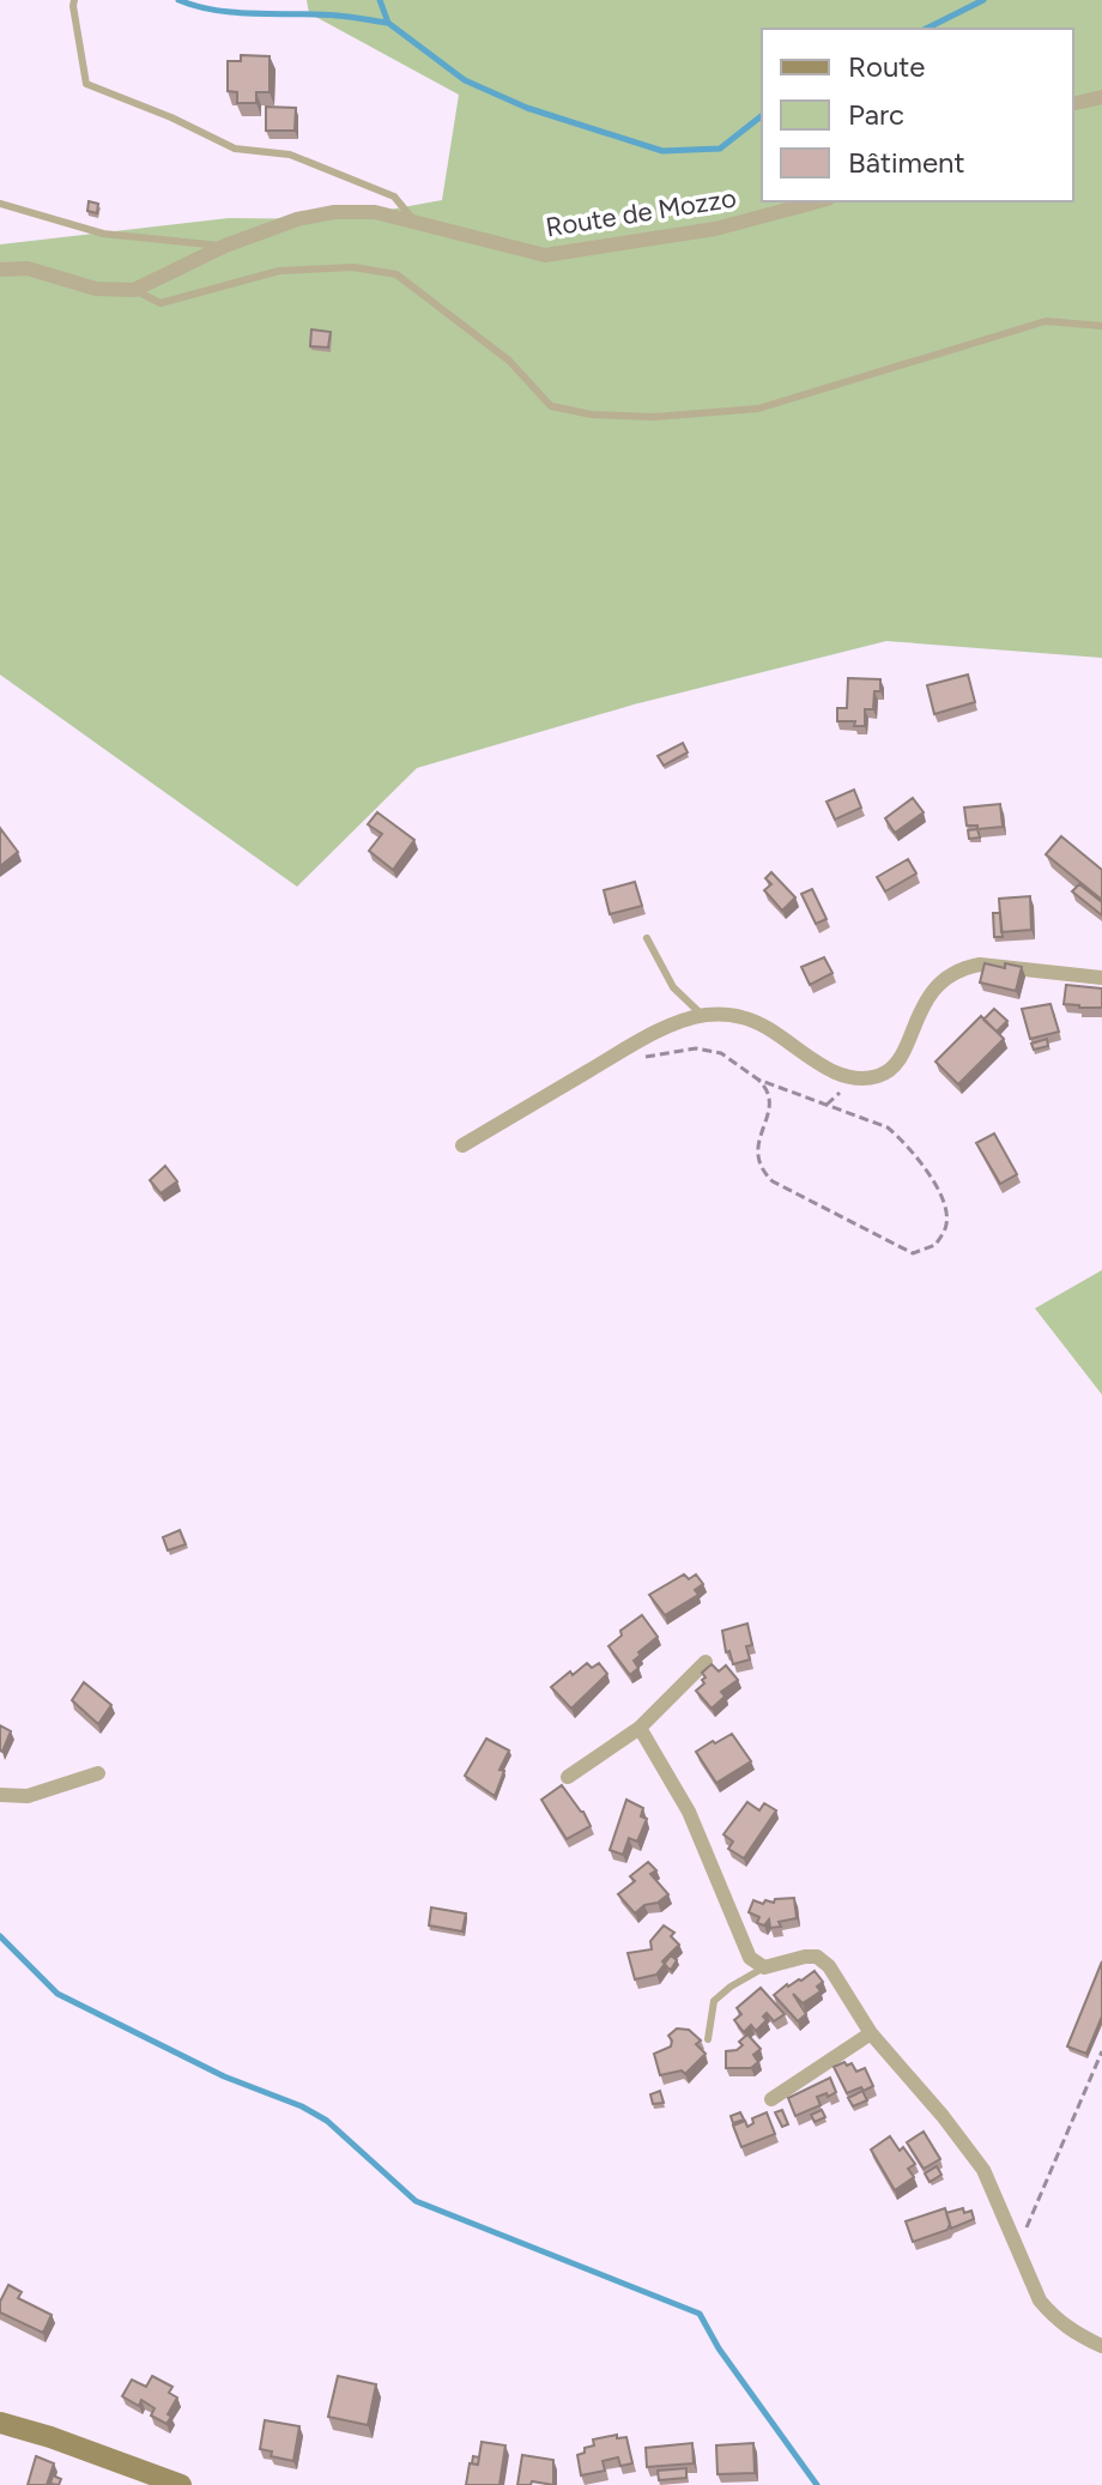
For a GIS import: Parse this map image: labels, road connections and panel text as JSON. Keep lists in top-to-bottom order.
{
  "streets": {
    "street": ["Route de Mozzo"]
  },
  "legend": ["Route", "Parc", "Bâtiment"]
}
